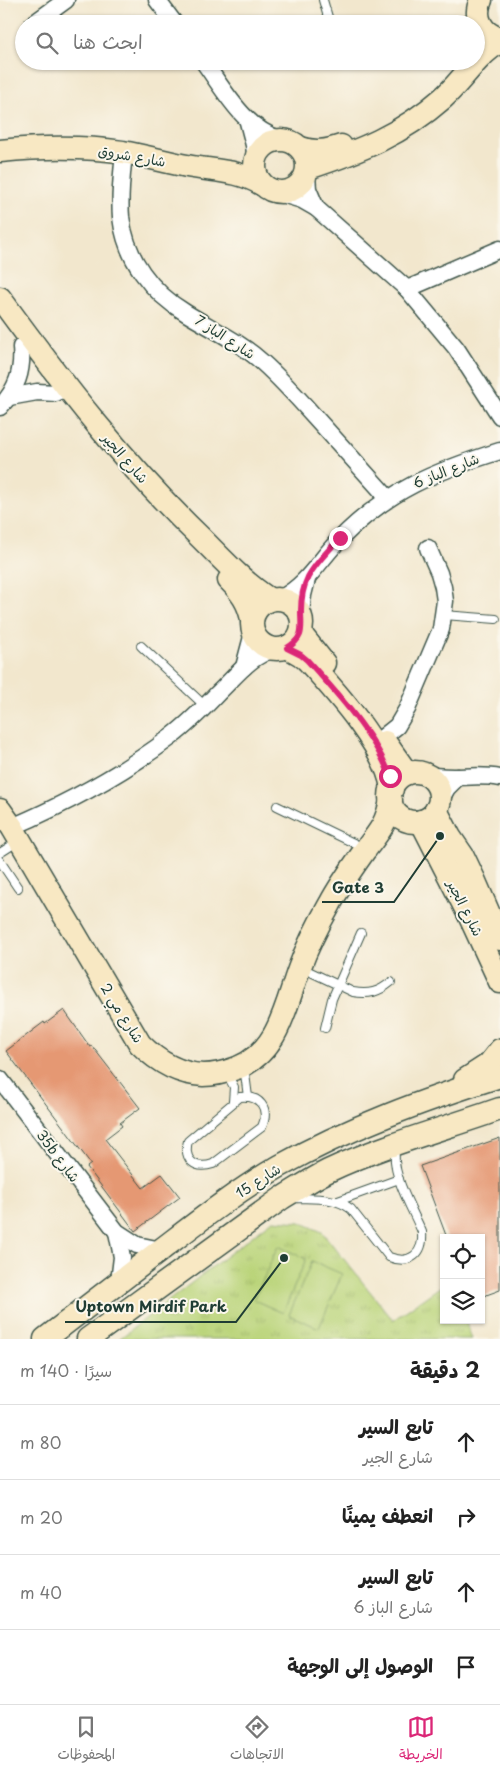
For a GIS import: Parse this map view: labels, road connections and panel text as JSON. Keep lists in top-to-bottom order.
{
  "streets": {
    "street": [
      "شارع شروق",
      "شارع الباز 7",
      "شارع الجير",
      "شارع الباز 6",
      "شارع مي 2",
      "35b شارع",
      "شارع 15"
    ]
  },
  "crossings": [
    ["شارع شروق", "شارع الباز 7"],
    ["شارع الباز 7", "شارع الباز 6"],
    ["شارع الجير", "شارع الباز 6"],
    ["35b شارع", "شارع 15"]
  ],
  "places": ["Gate 3", "Uptown Mirdif Park"],
  "page": {
    "search": "ابحث هنا",
    "heading": ["2 دقيقة", "سيرًا · 140 m"],
    "list": [
      ["تابع السير", "شارع الجير", "80 m"],
      ["انعطف يمينًا", "20 m"],
      ["تابع السير", "شارع الباز 6", "40 m"],
      "الوصول إلى الوجهة"
    ],
    "nav": ["الخريطة", "الاتجاهات", "المحفوظات"]
  }
}
